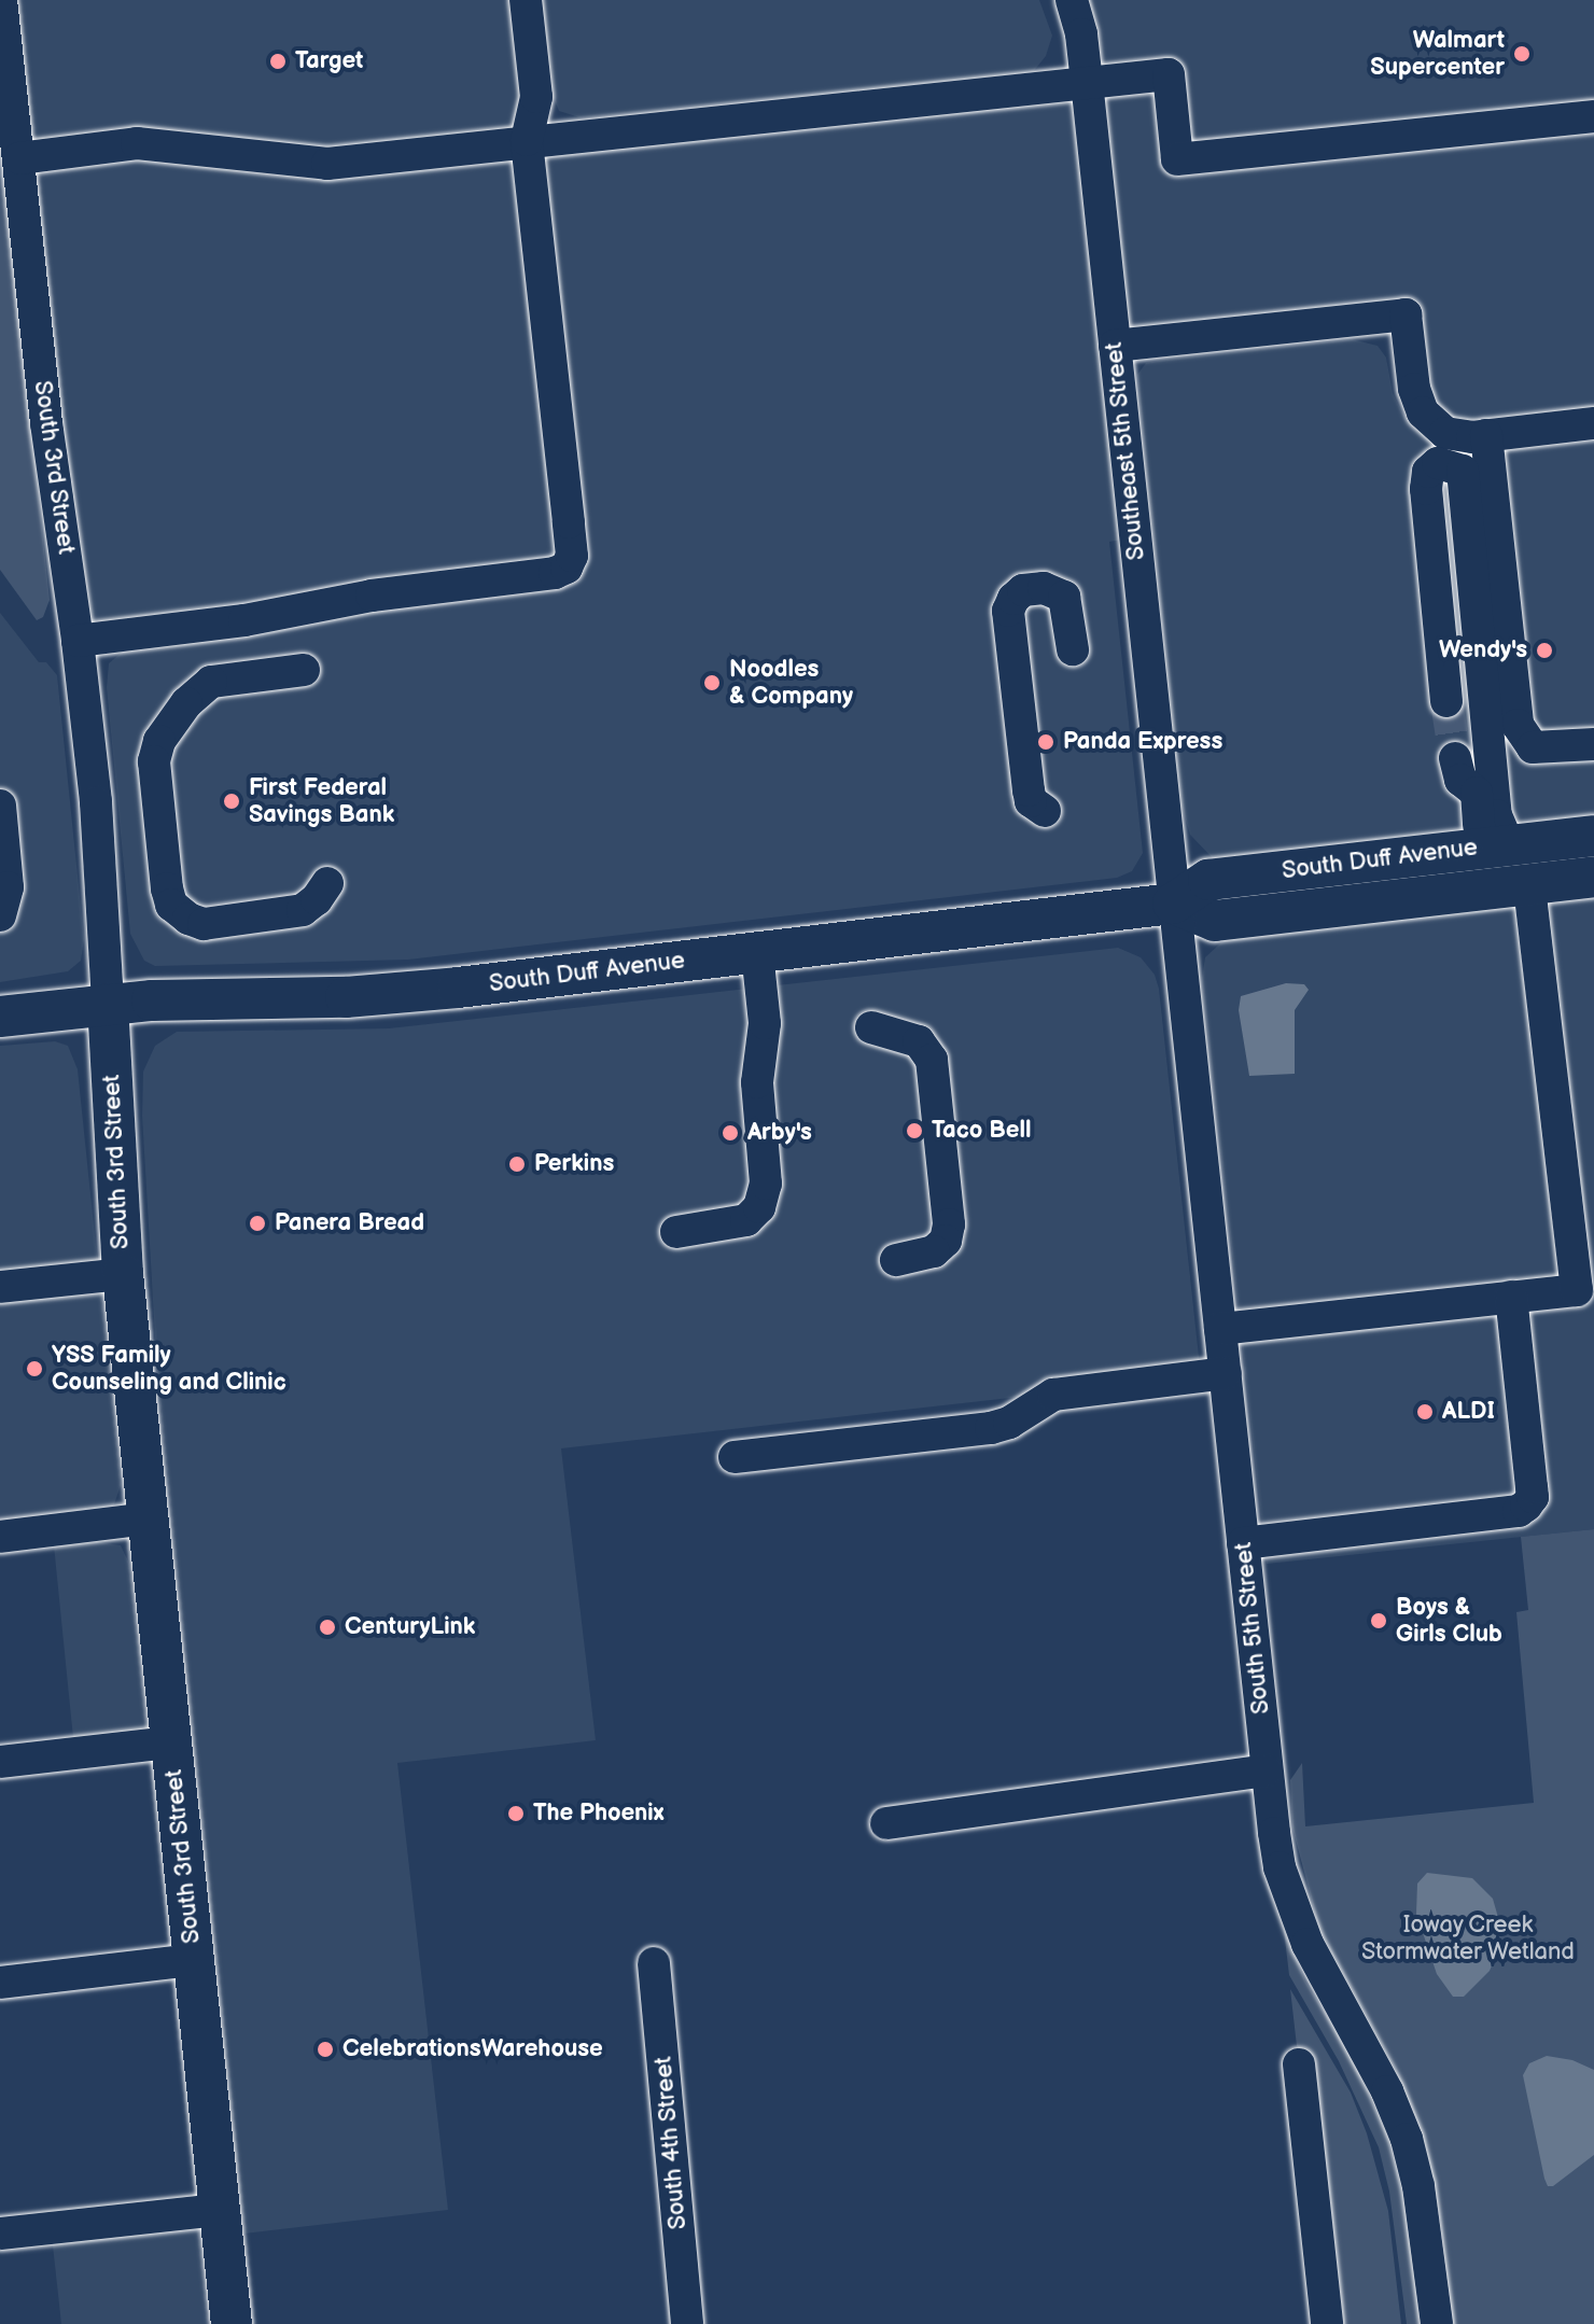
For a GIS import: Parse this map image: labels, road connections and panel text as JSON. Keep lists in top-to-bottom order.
{
  "streets": {
    "main road": ["South 3rd Street", "South Duff Avenue"],
    "street": ["Southeast 5th Street", "South 5th Street", "South 4th Street"]
  },
  "crossings": [
    ["Southeast 5th Street", "South Duff Avenue"],
    ["Southeast 5th Street", "South 5th Street"],
    ["South 3rd Street", "South Duff Avenue"],
    ["South Duff Avenue", "South 5th Street"]
  ],
  "parks": ["Ioway Creek Stormwater Wetland"],
  "places": [
    "Walmart Supercenter",
    "Target",
    "Wendy's",
    "Noodles & Company",
    "Panda Express",
    "First Federal Savings Bank",
    "Taco Bell",
    "Arby's",
    "Perkins",
    "Panera Bread",
    "YSS Family Counseling and Clinic",
    "ALDI",
    "Boys & Girls Club",
    "CenturyLink",
    "The Phoenix",
    "CelebrationsWarehouse"
  ]
}
